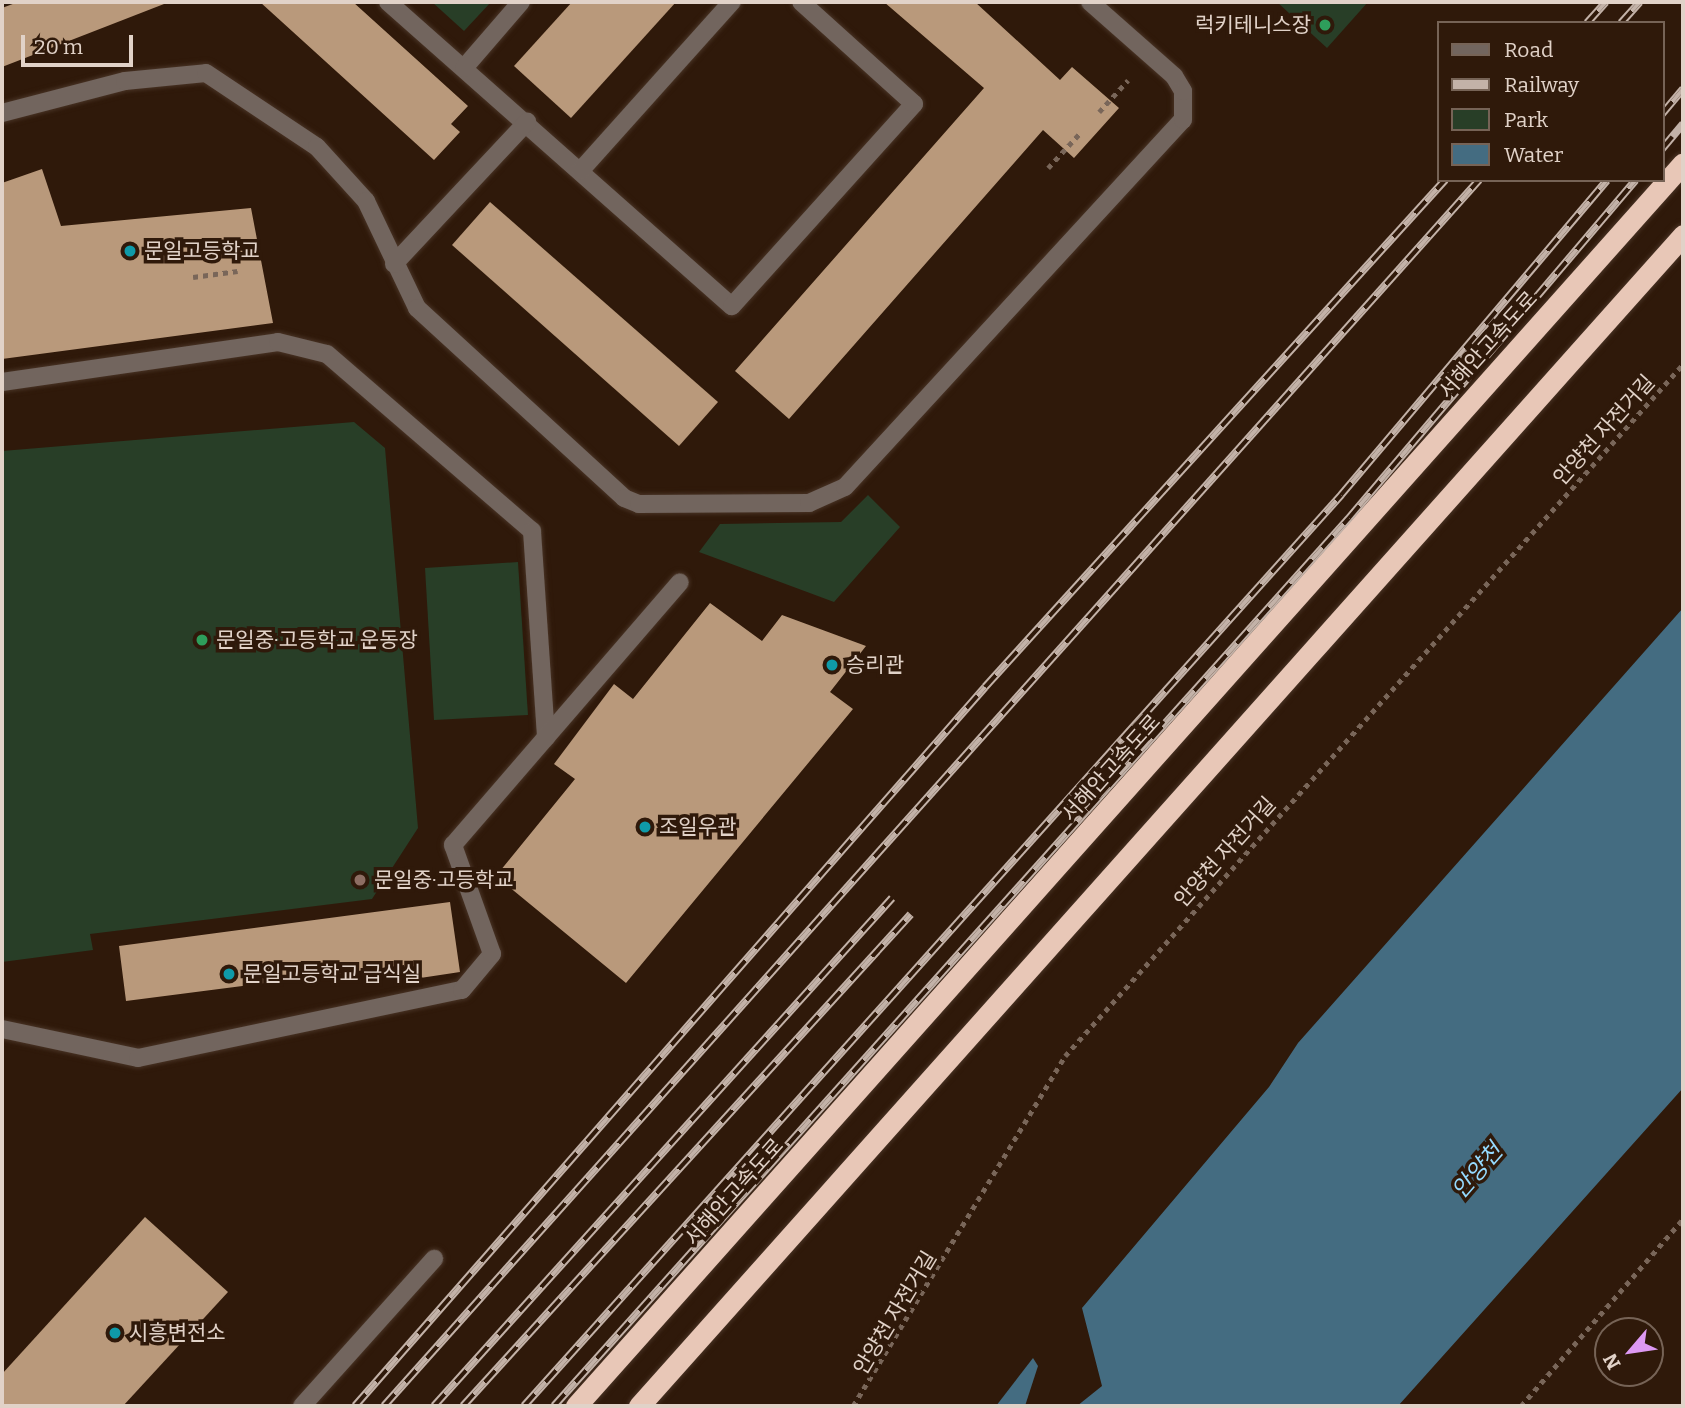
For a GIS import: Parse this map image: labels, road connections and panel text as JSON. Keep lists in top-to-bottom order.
{
  "streets": {
    "highway": ["서해안고속도로"],
    "path": ["안양천 자전거길"]
  },
  "water": ["안양천"],
  "places": [
    "럭키테니스장",
    "문일고등학교",
    "문일중·고등학교 운동장",
    "승리관",
    "조일우관",
    "문일중·고등학교",
    "문일고등학교 급식실",
    "시흥변전소"
  ],
  "legend": [
    "Road",
    "Railway",
    "Park",
    "Water"
  ],
  "scale_bar": "20 m",
  "north": "bottom left"
}
